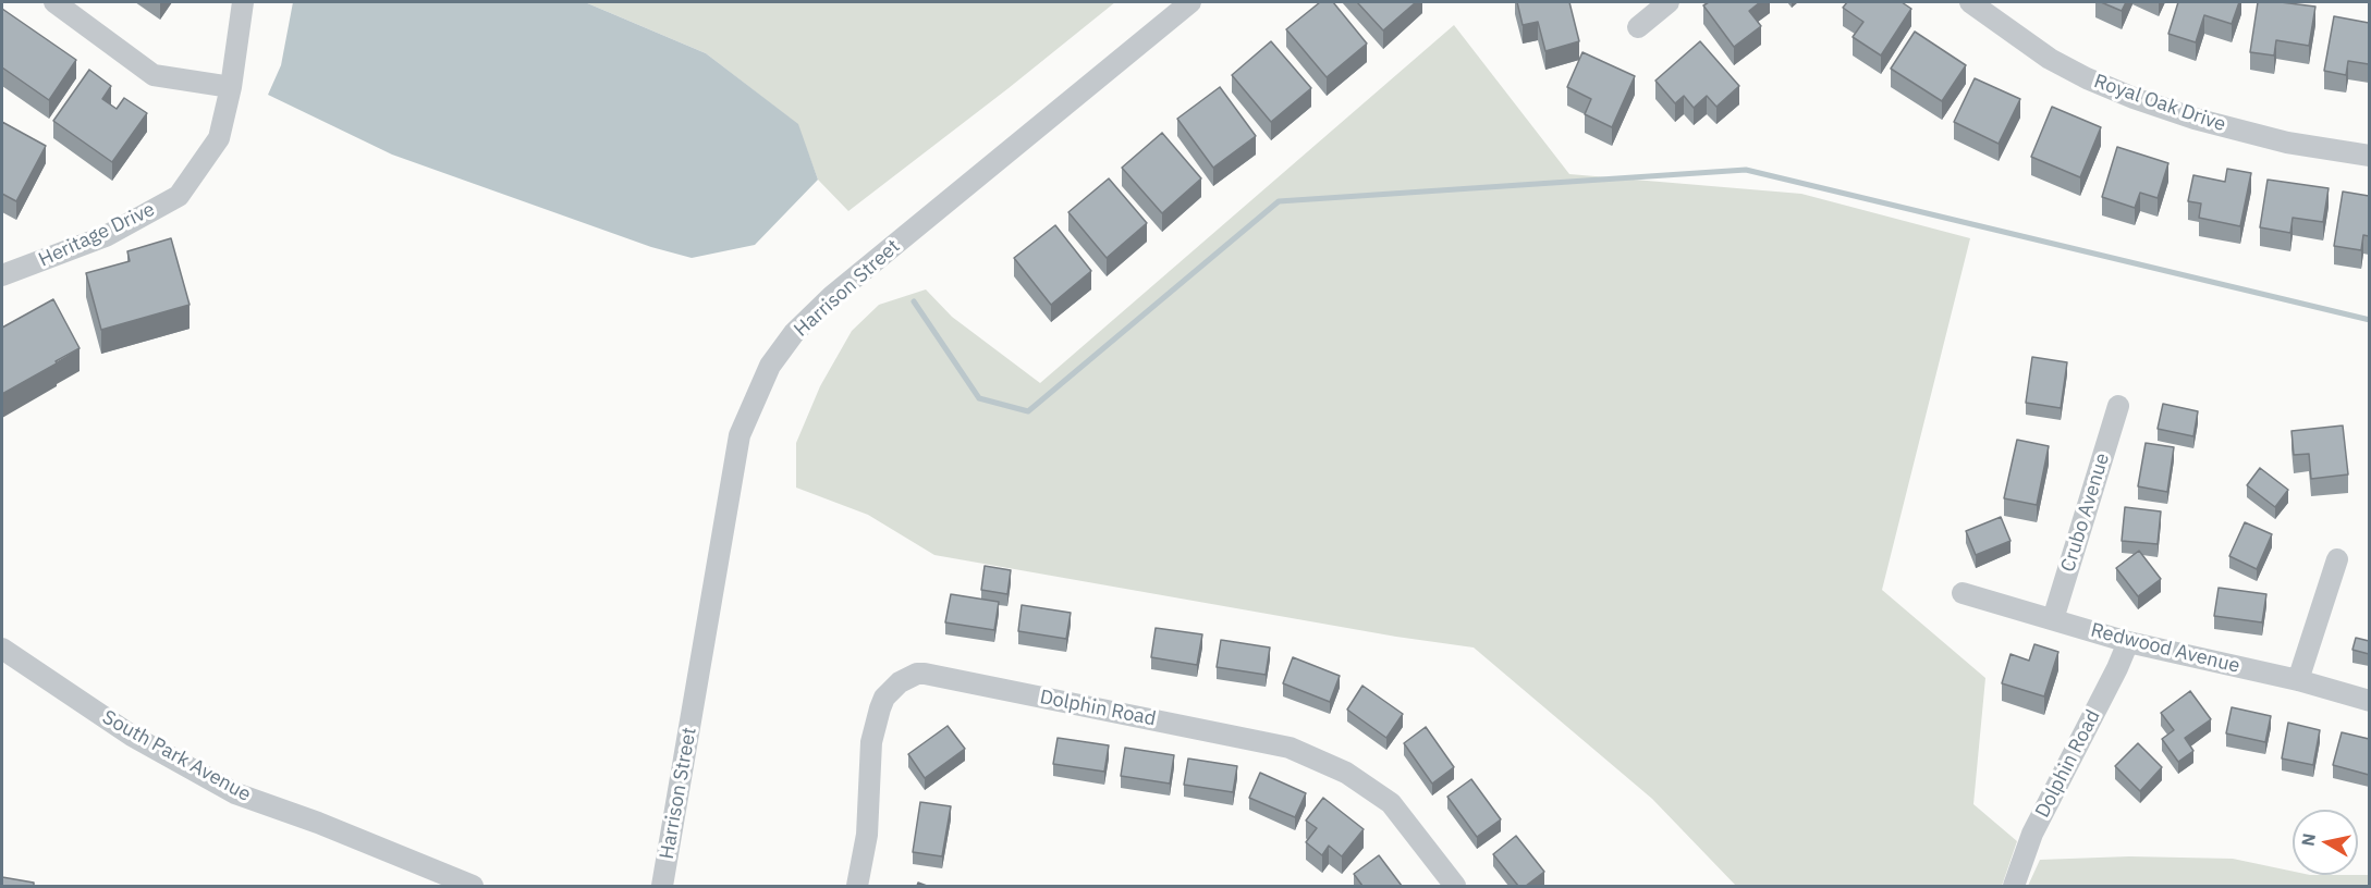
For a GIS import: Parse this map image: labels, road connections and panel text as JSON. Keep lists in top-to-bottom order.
{
  "streets": {
    "street": [
      "Royal Oak Drive",
      "Heritage Drive",
      "Harrison Street",
      "Crubo Avenue",
      "Redwood Avenue",
      "Dolphin Road",
      "South Park Avenue"
    ]
  },
  "crossings": [
    ["Crubo Avenue", "Redwood Avenue"],
    ["Redwood Avenue", "Dolphin Road"]
  ],
  "north": "left"
}
